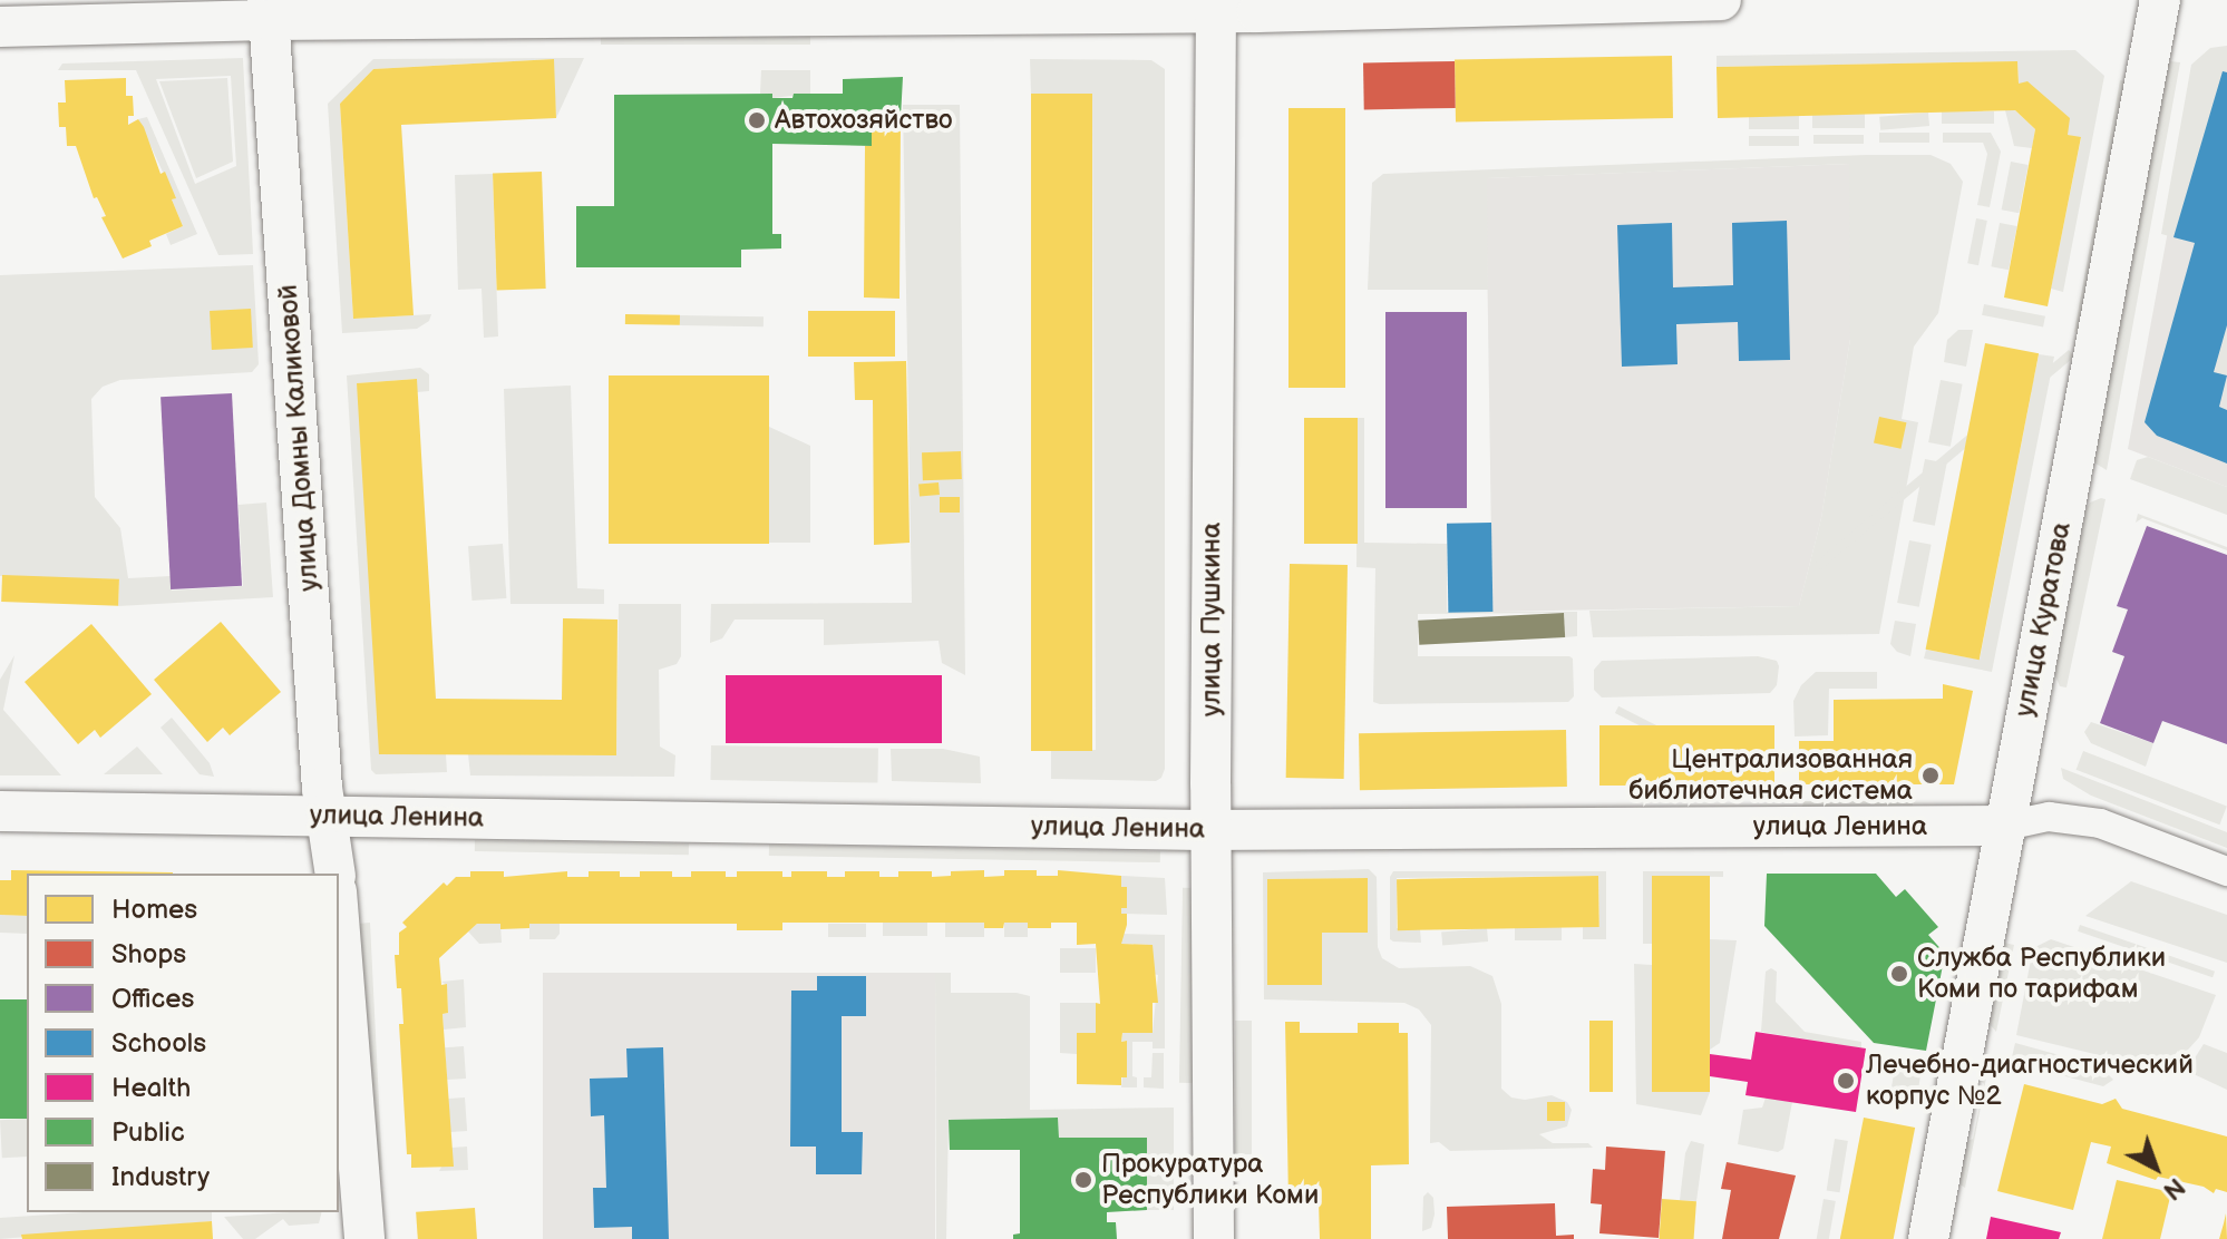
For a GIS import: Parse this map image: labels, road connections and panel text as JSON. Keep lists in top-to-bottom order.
{
  "streets": {
    "street": [
      "улица Домны Каликовой",
      "улица Пушкина",
      "улица Куратова",
      "улица Ленина"
    ]
  },
  "crossings": [
    ["улица Домны Каликовой", "улица Ленина"],
    ["улица Пушкина", "улица Ленина"],
    ["улица Куратова", "улица Ленина"]
  ],
  "places": [
    "Автохозяйство",
    "Централизованная библиотечная система",
    "Служба Республики Коми по тарифам",
    "Лечебно-диагностический корпус №2",
    "Прокуратура Республики Коми"
  ],
  "legend": [
    "Homes",
    "Shops",
    "Offices",
    "Schools",
    "Health",
    "Public",
    "Industry"
  ],
  "north": "bottom right"
}
